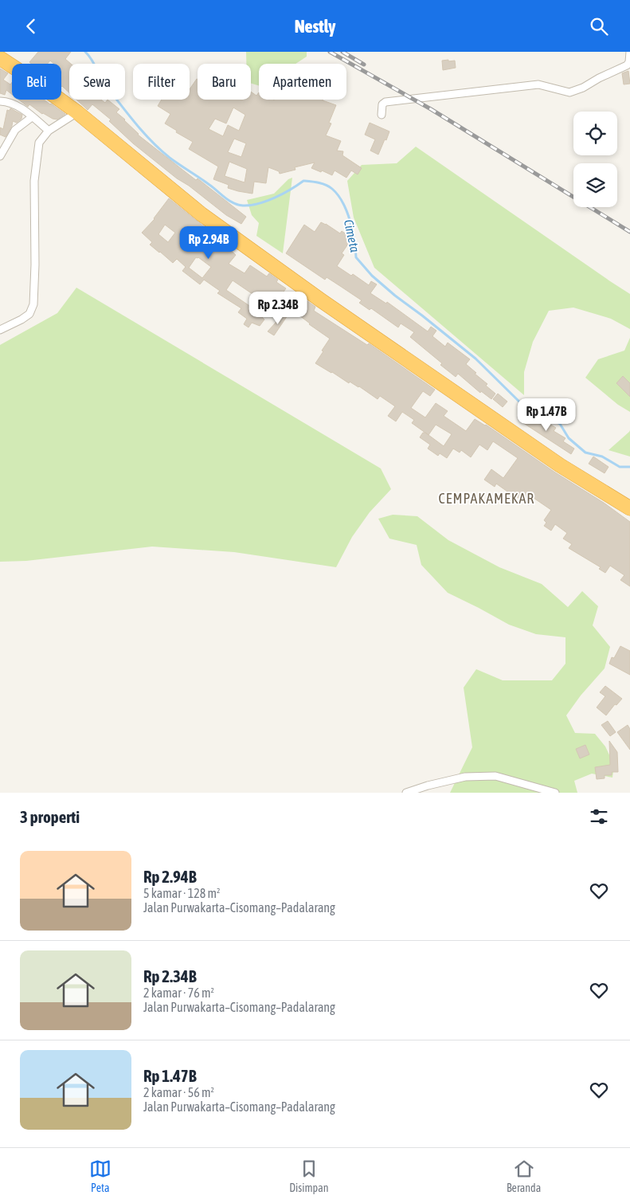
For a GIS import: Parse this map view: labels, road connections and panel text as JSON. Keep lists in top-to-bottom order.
{
  "districts": ["CEMPAKAMEKAR"],
  "water": ["Cimeta"],
  "page": {
    "header": "Nestly",
    "chip": [
      "Beli",
      "Sewa",
      "Filter",
      "Baru",
      "Apartemen"
    ],
    "price": ["Rp 2.94B", "Rp 2.34B", "Rp 1.47B"],
    "heading": "3 properti",
    "list": [
      {
        "name": "Rp 2.94B",
        "note": "5 kamar · 128 m² · Jalan Purwakarta–Cisomang–Padalarang"
      },
      {
        "name": "Rp 2.34B",
        "note": "2 kamar · 76 m² · Jalan Purwakarta–Cisomang–Padalarang"
      },
      {
        "name": "Rp 1.47B",
        "note": "2 kamar · 56 m² · Jalan Purwakarta–Cisomang–Padalarang"
      }
    ],
    "tabs": ["Peta", "Disimpan", "Beranda"]
  }
}
